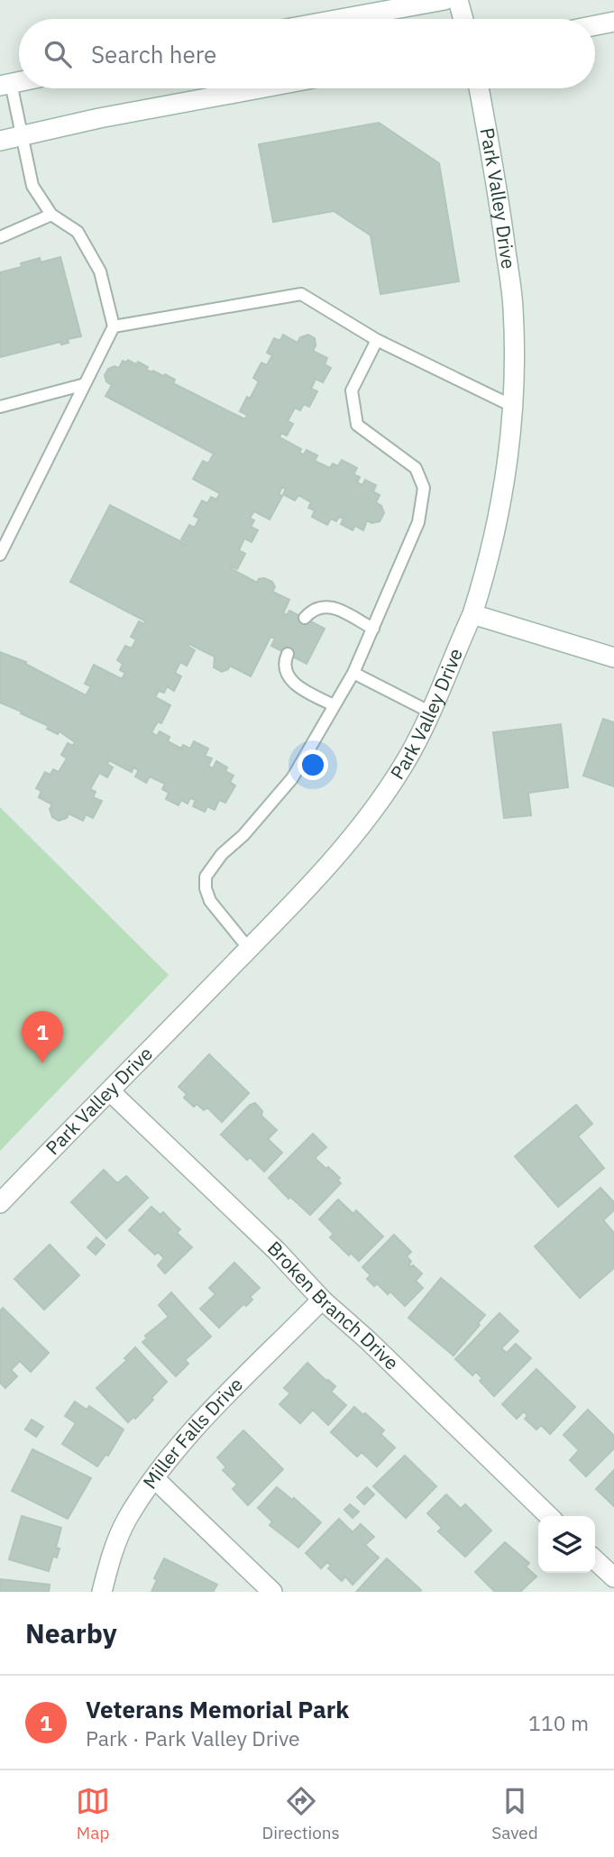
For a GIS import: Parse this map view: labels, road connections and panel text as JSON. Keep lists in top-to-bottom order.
{
  "streets": {
    "street": ["Park Valley Drive", "Broken Branch Drive", "Miller Falls Drive"]
  },
  "crossings": [
    ["Park Valley Drive", "Broken Branch Drive"],
    ["Broken Branch Drive", "Miller Falls Drive"]
  ],
  "page": {
    "search": "Search here",
    "pins": "1",
    "heading": "Nearby",
    "list": [
      {
        "mark": "1",
        "name": "Veterans Memorial Park",
        "note": "Park · Park Valley Drive",
        "value": "110 m"
      }
    ],
    "nav": ["Map", "Directions", "Saved"]
  }
}
